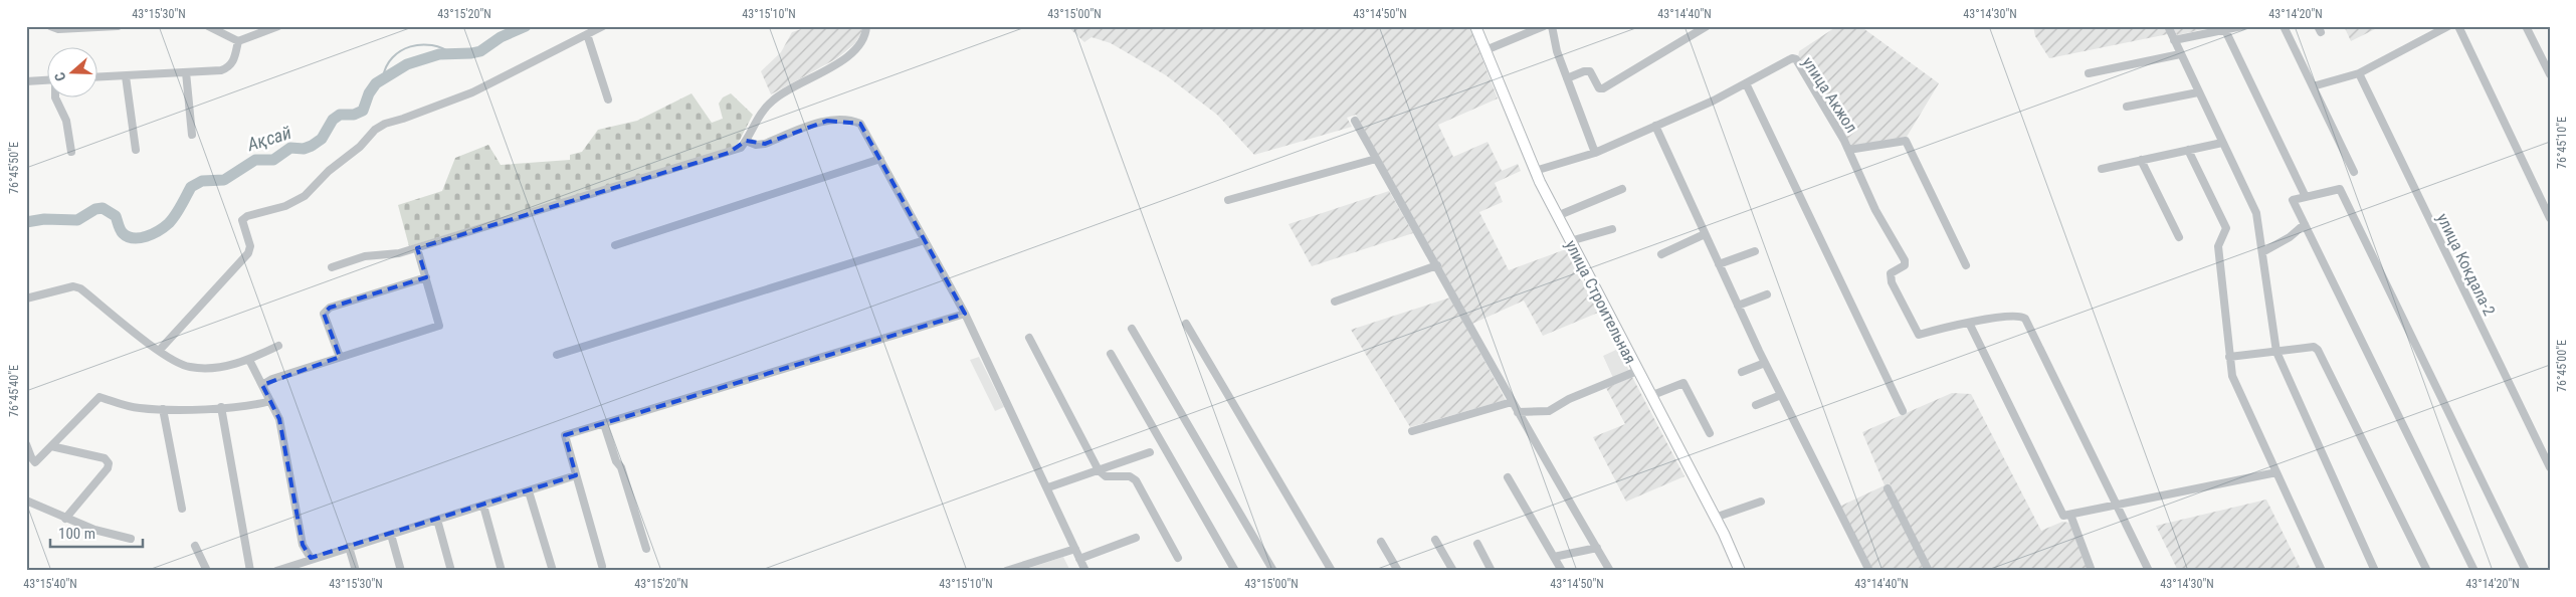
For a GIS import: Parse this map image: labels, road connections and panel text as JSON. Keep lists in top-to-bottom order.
{
  "streets": {
    "main road": ["улица Строительная"],
    "street": ["улица Акжол", "улица Кокдала-2"]
  },
  "crossings": [
    ["улица Акжол", "улица Строительная"]
  ],
  "water": ["Ақсай"],
  "scale_bar": "100 m",
  "north": "left",
  "coordinates": [
    "43°15'30\"N",
    "43°15'20\"N",
    "43°15'10\"N",
    "43°15'00\"N",
    "43°14'50\"N",
    "43°14'40\"N",
    "43°14'30\"N",
    "43°14'20\"N",
    "76°45'10\"E",
    "76°45'50\"E",
    "76°45'00\"E",
    "76°45'40\"E",
    "43°15'40\"N"
  ]
}
